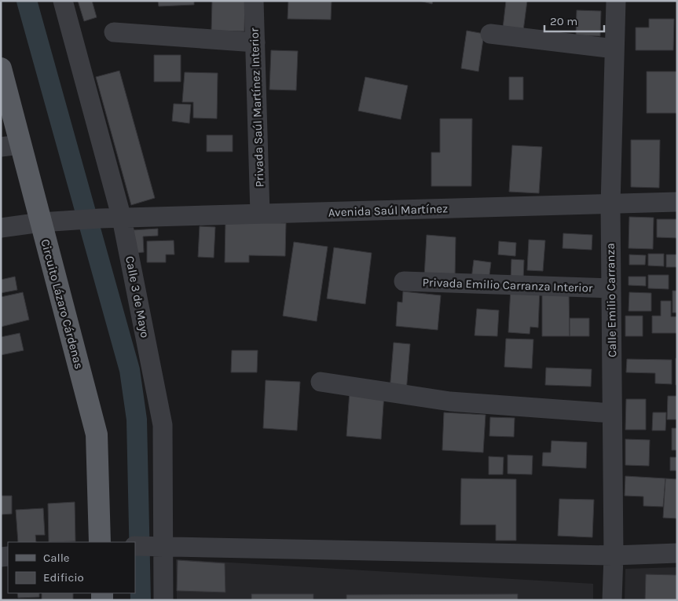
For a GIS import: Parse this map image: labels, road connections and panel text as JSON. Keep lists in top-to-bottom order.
{
  "streets": {
    "main road": ["Circuito Lázaro Cárdenas"],
    "street": [
      "Privada Saúl Martínez Interior",
      "Avenida Saúl Martínez",
      "Privada Emilio Carranza Interior",
      "Calle 3 de Mayo",
      "Calle Emilio Carranza"
    ]
  },
  "crossings": [
    ["Privada Saúl Martínez Interior", "Avenida Saúl Martínez"],
    ["Avenida Saúl Martínez", "Calle 3 de Mayo"],
    ["Avenida Saúl Martínez", "Calle Emilio Carranza"],
    ["Avenida Saúl Martínez", "Circuito Lázaro Cárdenas"],
    ["Privada Emilio Carranza Interior", "Calle Emilio Carranza"]
  ],
  "legend": ["Calle", "Edificio"],
  "scale_bar": "20 m"
}
